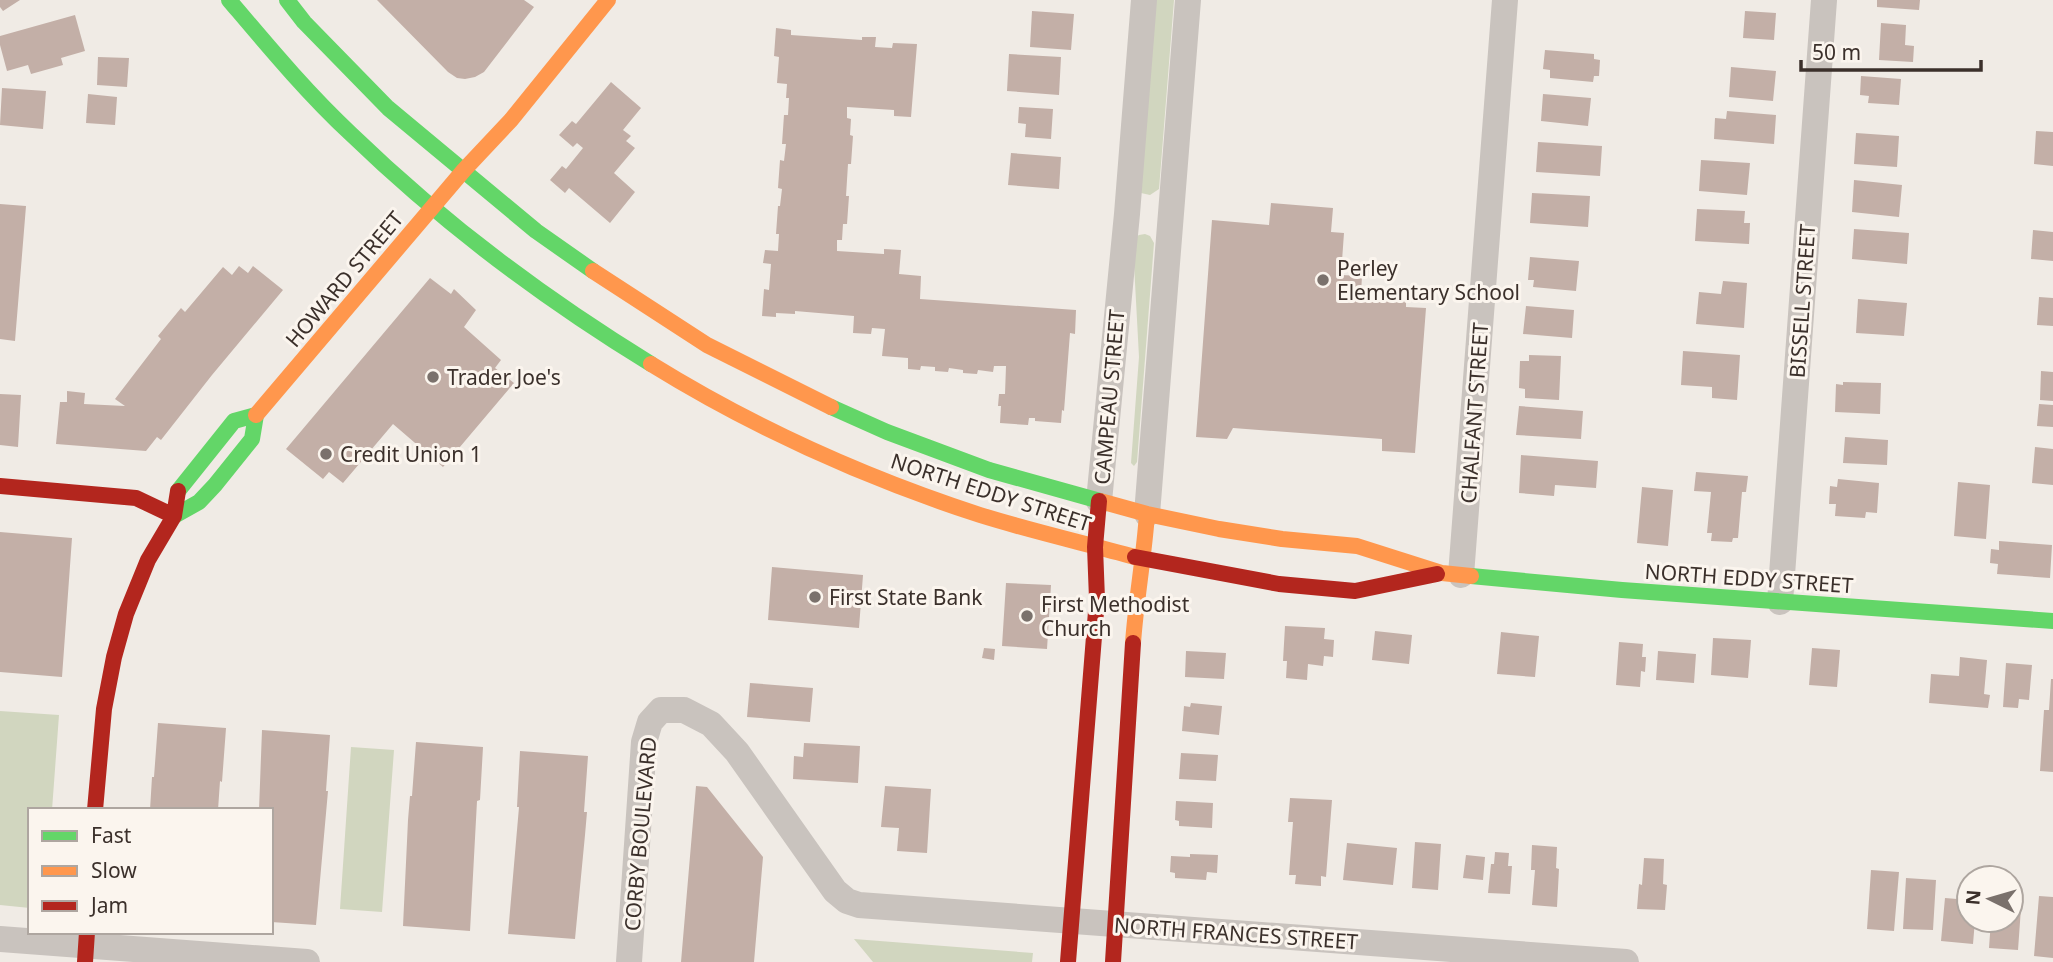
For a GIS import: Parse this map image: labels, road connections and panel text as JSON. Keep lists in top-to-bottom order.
{
  "streets": {
    "main road": ["HOWARD STREET", "CAMPEAU STREET", "NORTH EDDY STREET"],
    "street": [
      "BISSELL STREET",
      "CHALFANT STREET",
      "CORBY BOULEVARD",
      "NORTH FRANCES STREET"
    ]
  },
  "crossings": [
    ["HOWARD STREET", "NORTH EDDY STREET"],
    ["BISSELL STREET", "NORTH EDDY STREET"],
    ["CAMPEAU STREET", "NORTH EDDY STREET"],
    ["CAMPEAU STREET", "NORTH FRANCES STREET"],
    ["CHALFANT STREET", "NORTH EDDY STREET"],
    ["CORBY BOULEVARD", "NORTH FRANCES STREET"]
  ],
  "places": [
    "Perley Elementary School",
    "Trader Joe's",
    "Credit Union 1",
    "First State Bank",
    "First Methodist Church"
  ],
  "legend": ["Fast", "Slow", "Jam"],
  "scale_bar": "50 m",
  "north": "left"
}
